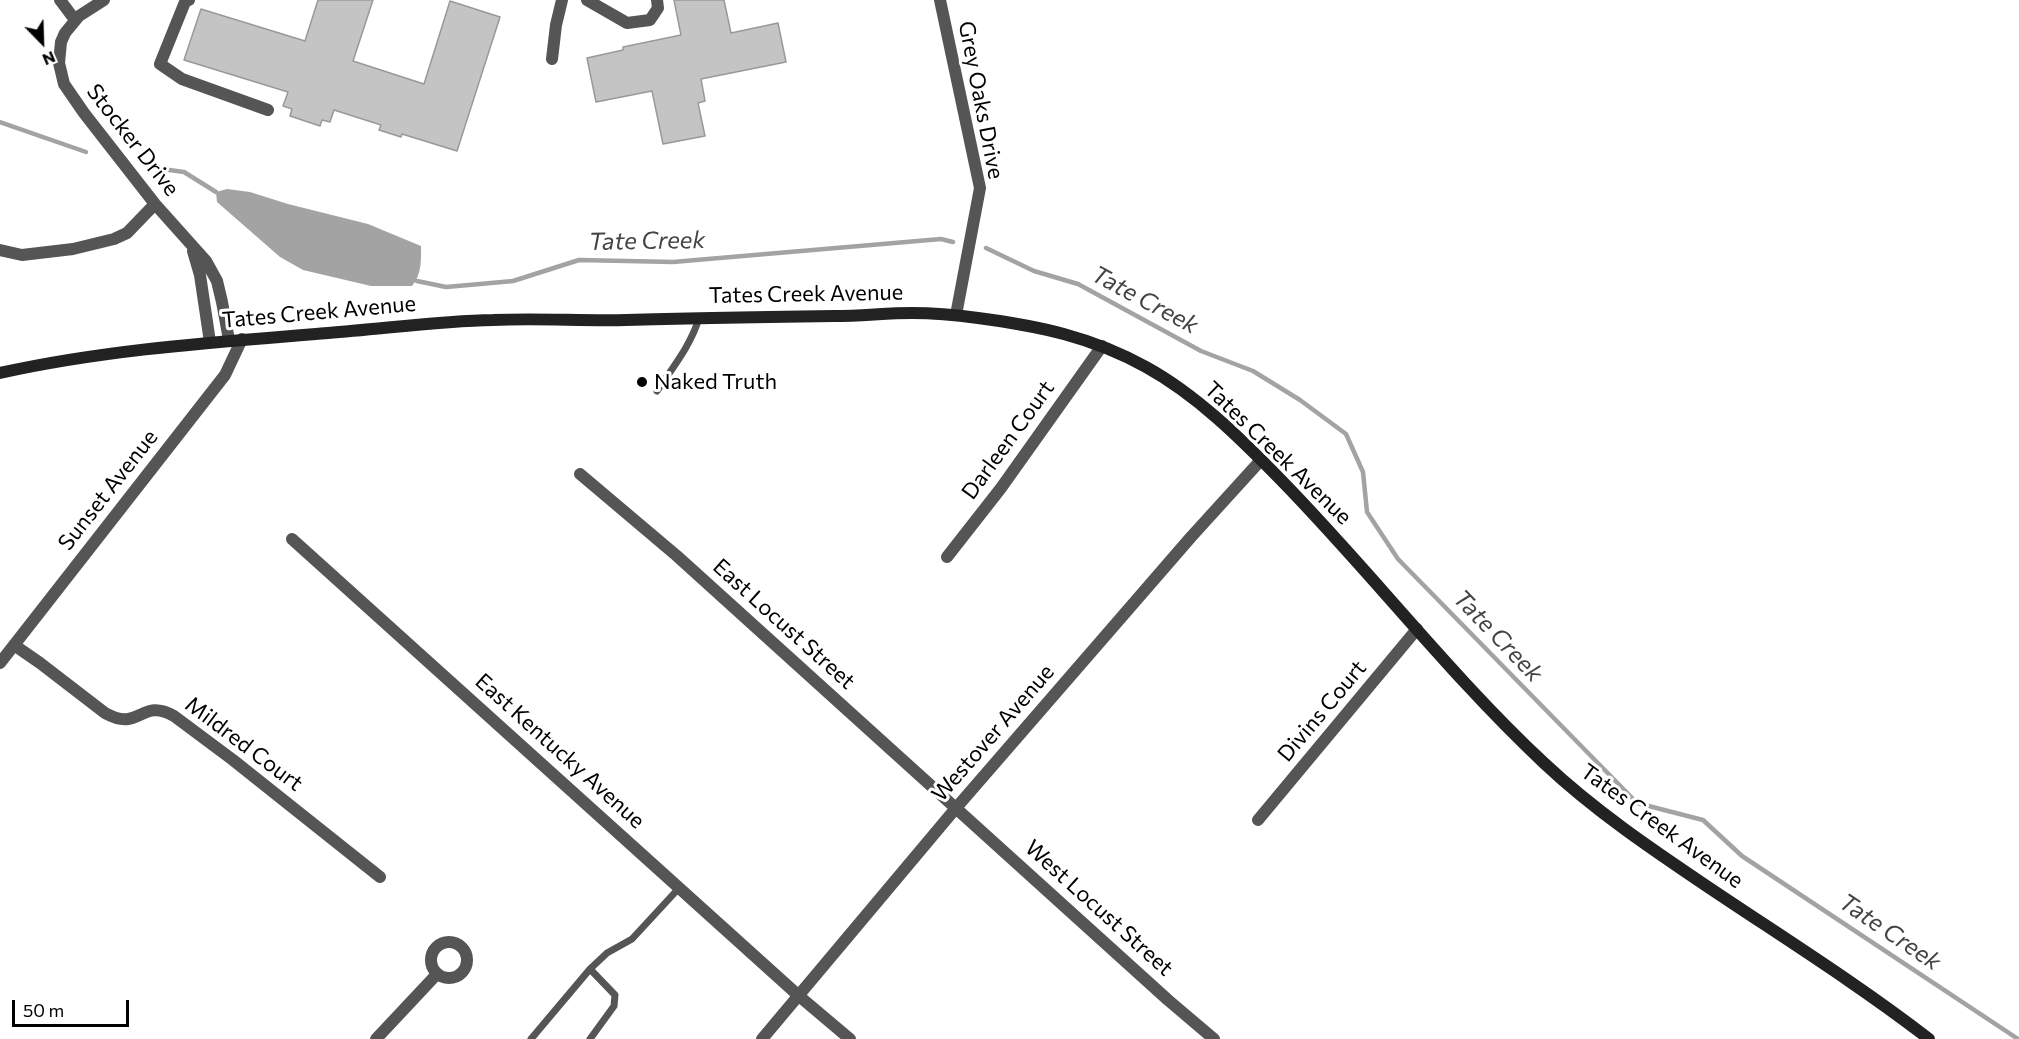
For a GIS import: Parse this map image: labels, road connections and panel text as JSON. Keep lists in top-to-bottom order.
{
  "streets": {
    "main road": ["Tates Creek Avenue"],
    "street": [
      "Grey Oaks Drive",
      "Stocker Drive",
      "Darleen Court",
      "Sunset Avenue",
      "East Locust Street",
      "Divins Court",
      "Westover Avenue",
      "Mildred Court",
      "East Kentucky Avenue",
      "West Locust Street"
    ]
  },
  "crossings": [
    ["Grey Oaks Drive", "Tates Creek Avenue"],
    ["Stocker Drive", "Tates Creek Avenue"],
    ["Tates Creek Avenue", "Darleen Court"],
    ["Tates Creek Avenue", "Sunset Avenue"],
    ["Tates Creek Avenue", "Divins Court"],
    ["Tates Creek Avenue", "Westover Avenue"],
    ["Sunset Avenue", "Mildred Court"],
    ["East Locust Street", "Westover Avenue"],
    ["East Locust Street", "West Locust Street"],
    ["Westover Avenue", "East Kentucky Avenue"],
    ["Westover Avenue", "West Locust Street"]
  ],
  "water": ["Tate Creek"],
  "places": ["Naked Truth"],
  "scale_bar": "50 m",
  "north": "bottom right"
}
